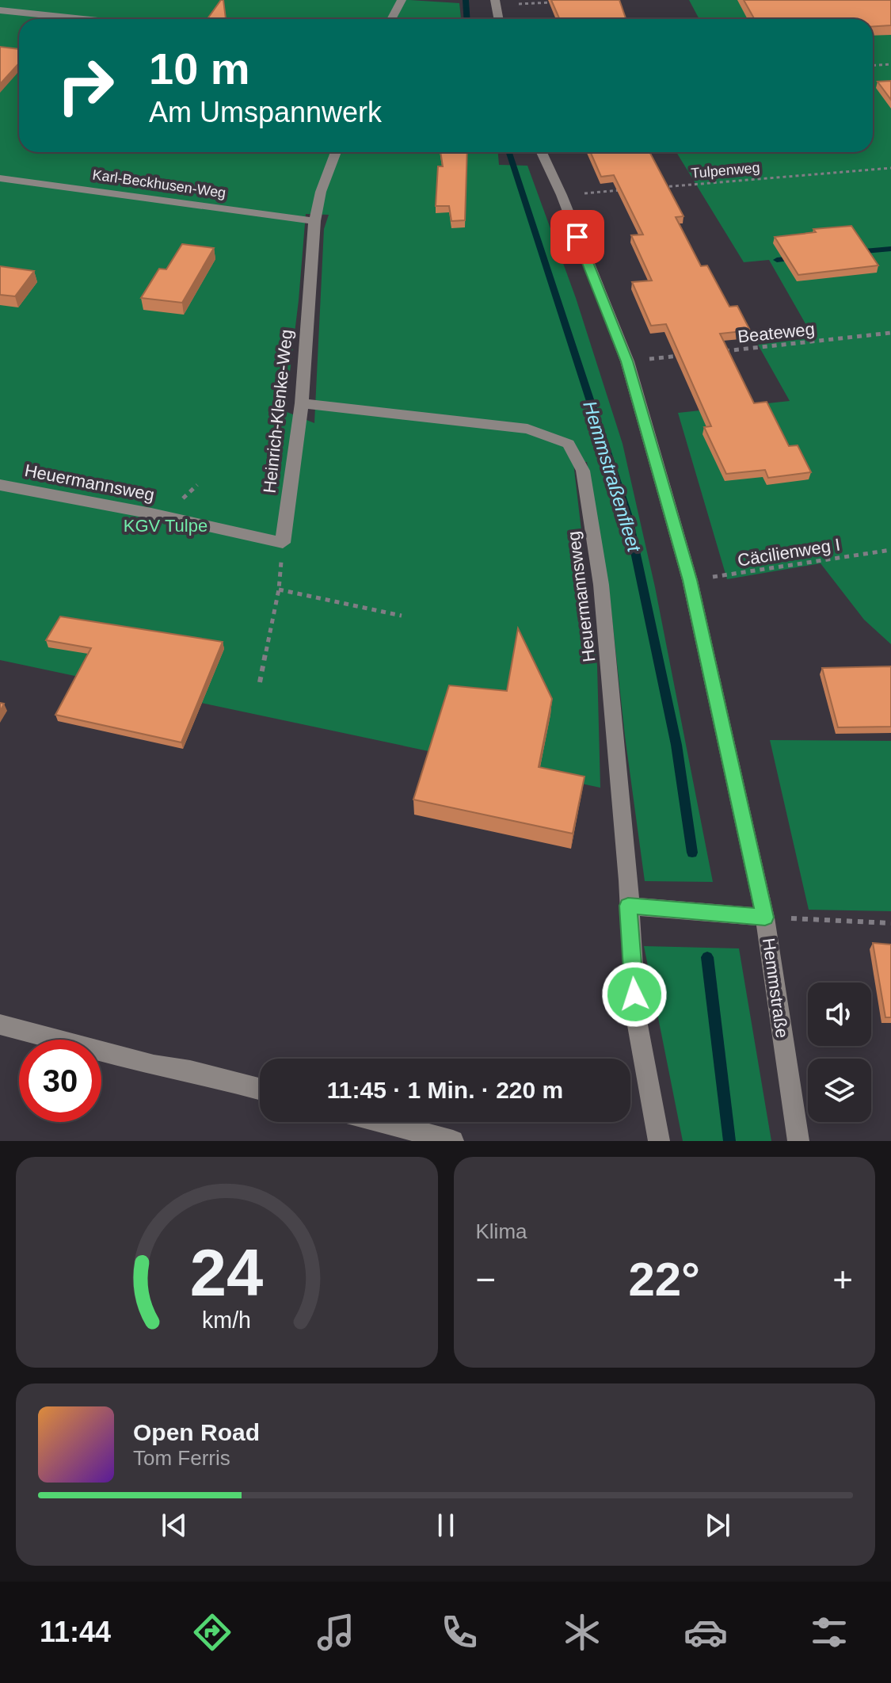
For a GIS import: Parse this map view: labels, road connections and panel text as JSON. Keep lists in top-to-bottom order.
{
  "streets": {
    "street": [
      "Karl-Beckhusen-Weg",
      "Heinrich-Klenke-Weg",
      "Heuermannsweg",
      "Hemmstraße"
    ],
    "path": ["Tulpenweg", "Beateweg", "Cäcilienweg I"]
  },
  "crossings": [
    ["Karl-Beckhusen-Weg", "Heinrich-Klenke-Weg"],
    ["Heinrich-Klenke-Weg", "Heuermannsweg"],
    ["Cäcilienweg I", "Hemmstraße"]
  ],
  "water": ["Hemmstraßenfleet"],
  "parks": ["KGV Tulpe"],
  "page": {
    "turn": ["10 m", "Am Umspannwerk"],
    "limit": "30",
    "trip": "11:45 · 1 Min. · 220 m",
    "tile": "Klima",
    "heat": ["−", "22°", "+"],
    "song": ["Open Road", "Tom Ferris"],
    "tabs": "11:44",
    "gauge": ["24", "km/h"]
  }
}
